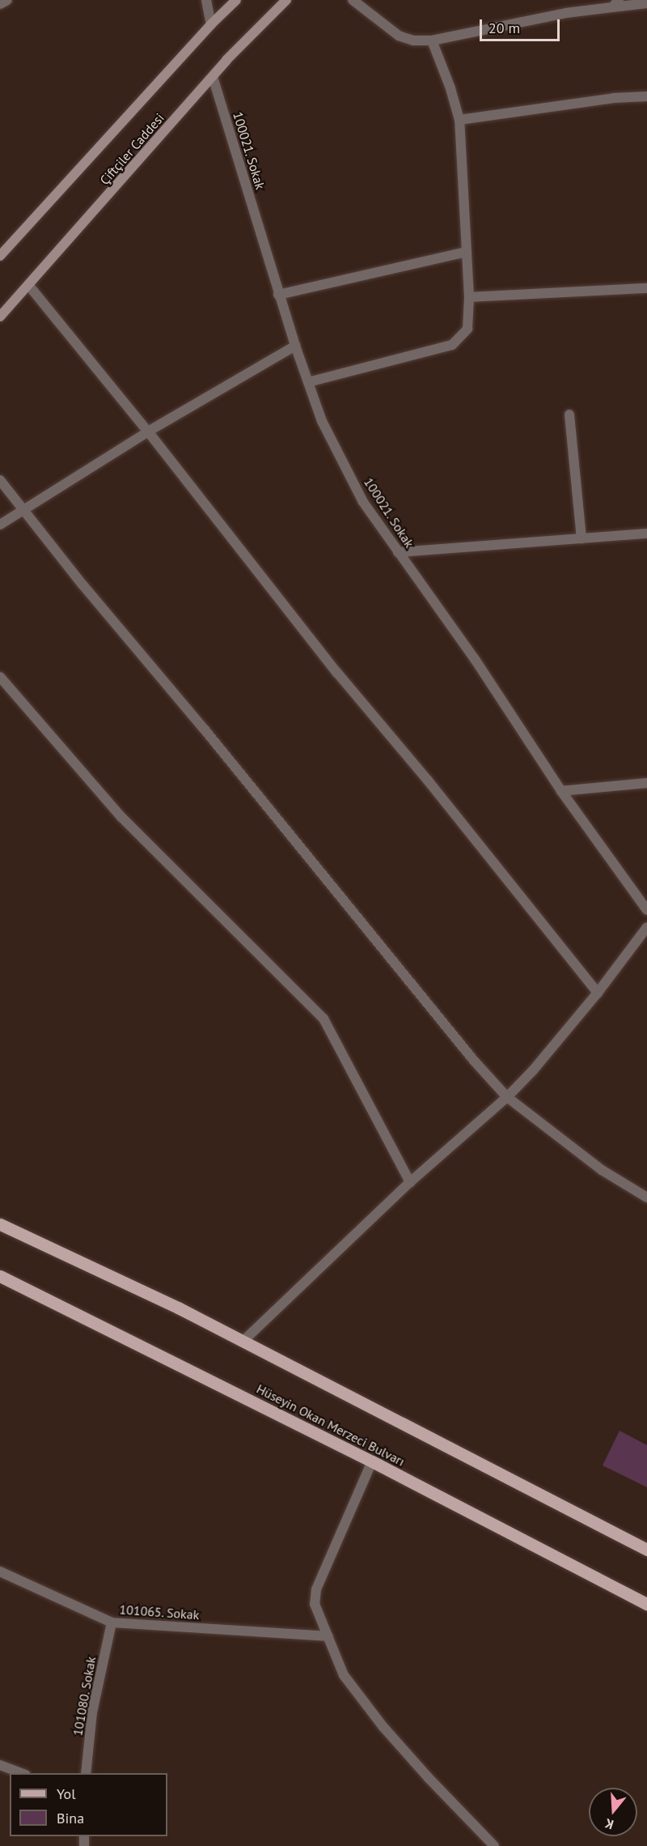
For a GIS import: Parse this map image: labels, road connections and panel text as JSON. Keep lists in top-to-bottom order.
{
  "streets": {
    "main road": ["Hüseyin Okan Merzeci Bulvarı"],
    "street": [
      "Çiftçiler Caddesi",
      "100021. Sokak",
      "101065. Sokak",
      "101080. Sokak"
    ]
  },
  "crossings": [
    ["Çiftçiler Caddesi", "100021. Sokak"],
    ["101065. Sokak", "101080. Sokak"]
  ],
  "legend": ["Yol", "Bina"],
  "scale_bar": "20 m",
  "north": "bottom"
}
